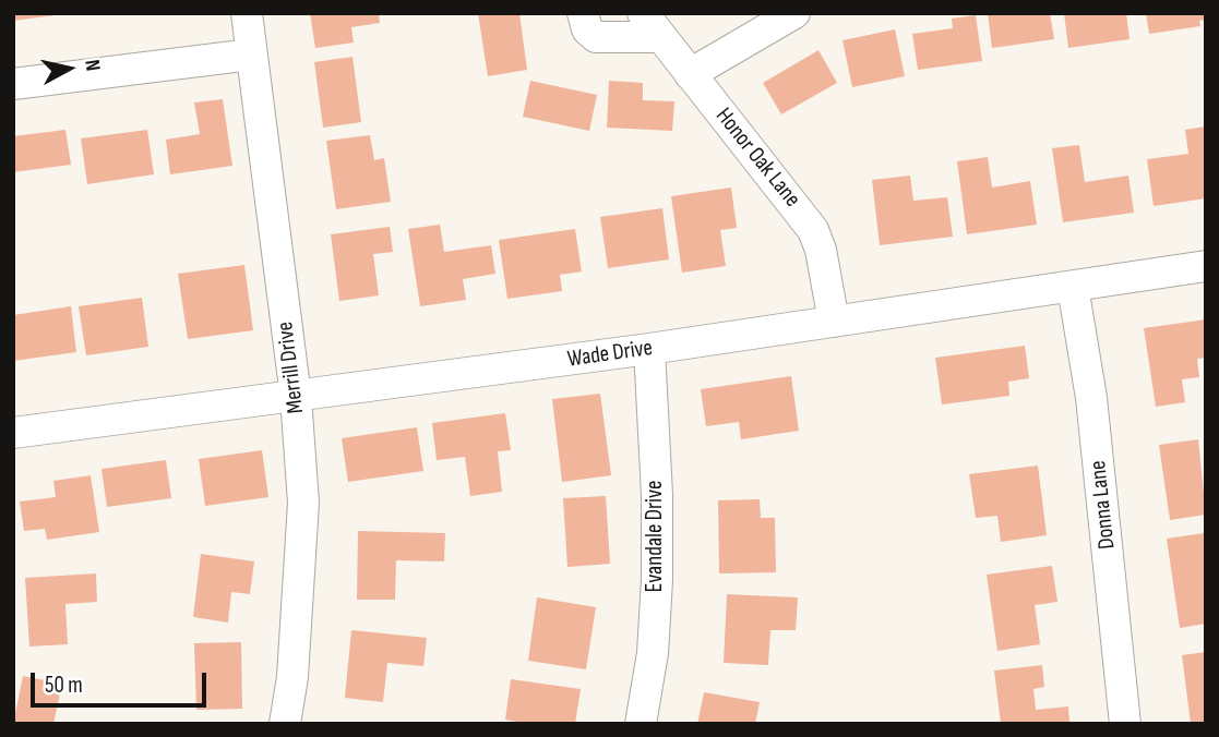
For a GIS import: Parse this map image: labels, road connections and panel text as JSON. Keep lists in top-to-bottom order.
{
  "streets": {
    "street": [
      "Honor Oak Lane",
      "Wade Drive",
      "Merrill Drive",
      "Donna Lane",
      "Evandale Drive"
    ]
  },
  "crossings": [
    ["Honor Oak Lane", "Wade Drive"],
    ["Wade Drive", "Merrill Drive"],
    ["Wade Drive", "Donna Lane"],
    ["Wade Drive", "Evandale Drive"]
  ],
  "scale_bar": "50 m",
  "north": "right"
}
